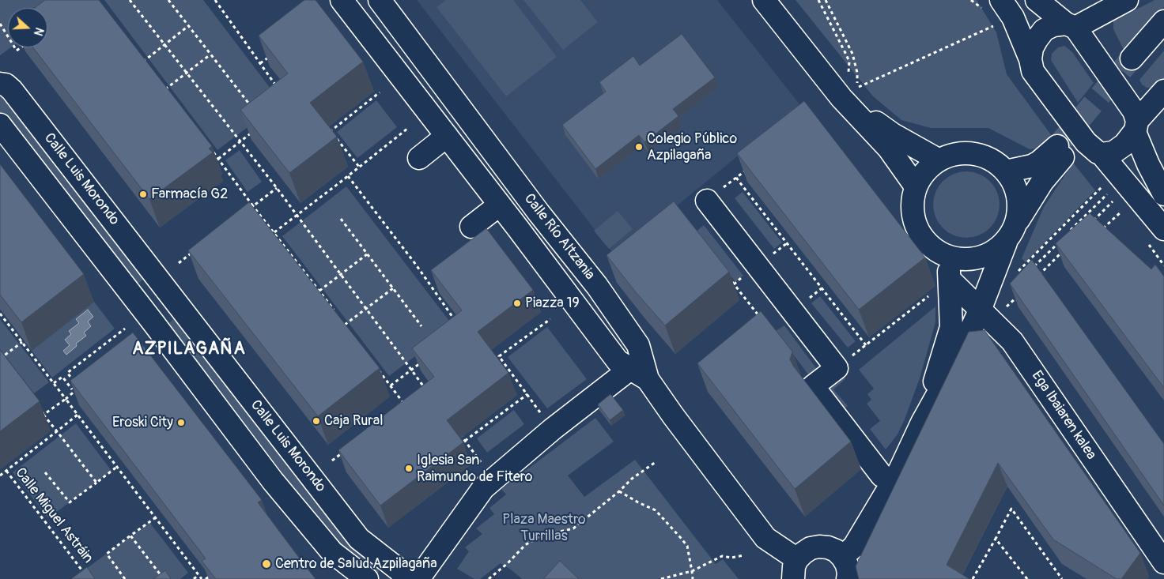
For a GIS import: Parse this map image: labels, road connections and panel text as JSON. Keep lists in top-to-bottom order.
{
  "streets": {
    "street": ["Calle Luis Morondo", "Calle Río Altzania", "Ega Ibaiaren kalea"],
    "path": ["Calle Miguel Astráin"]
  },
  "districts": ["AZPILAGAÑA"],
  "parks": ["Plaza Maestro Turrillas"],
  "places": [
    "Colegio Público Azpilagaña",
    "Farmacía G2",
    "Piazza 19",
    "Caja Rural",
    "Eroski City",
    "Iglesia San Raimundo de Fitero",
    "Centro de Salud Azpilagaña"
  ],
  "north": "right"
}
